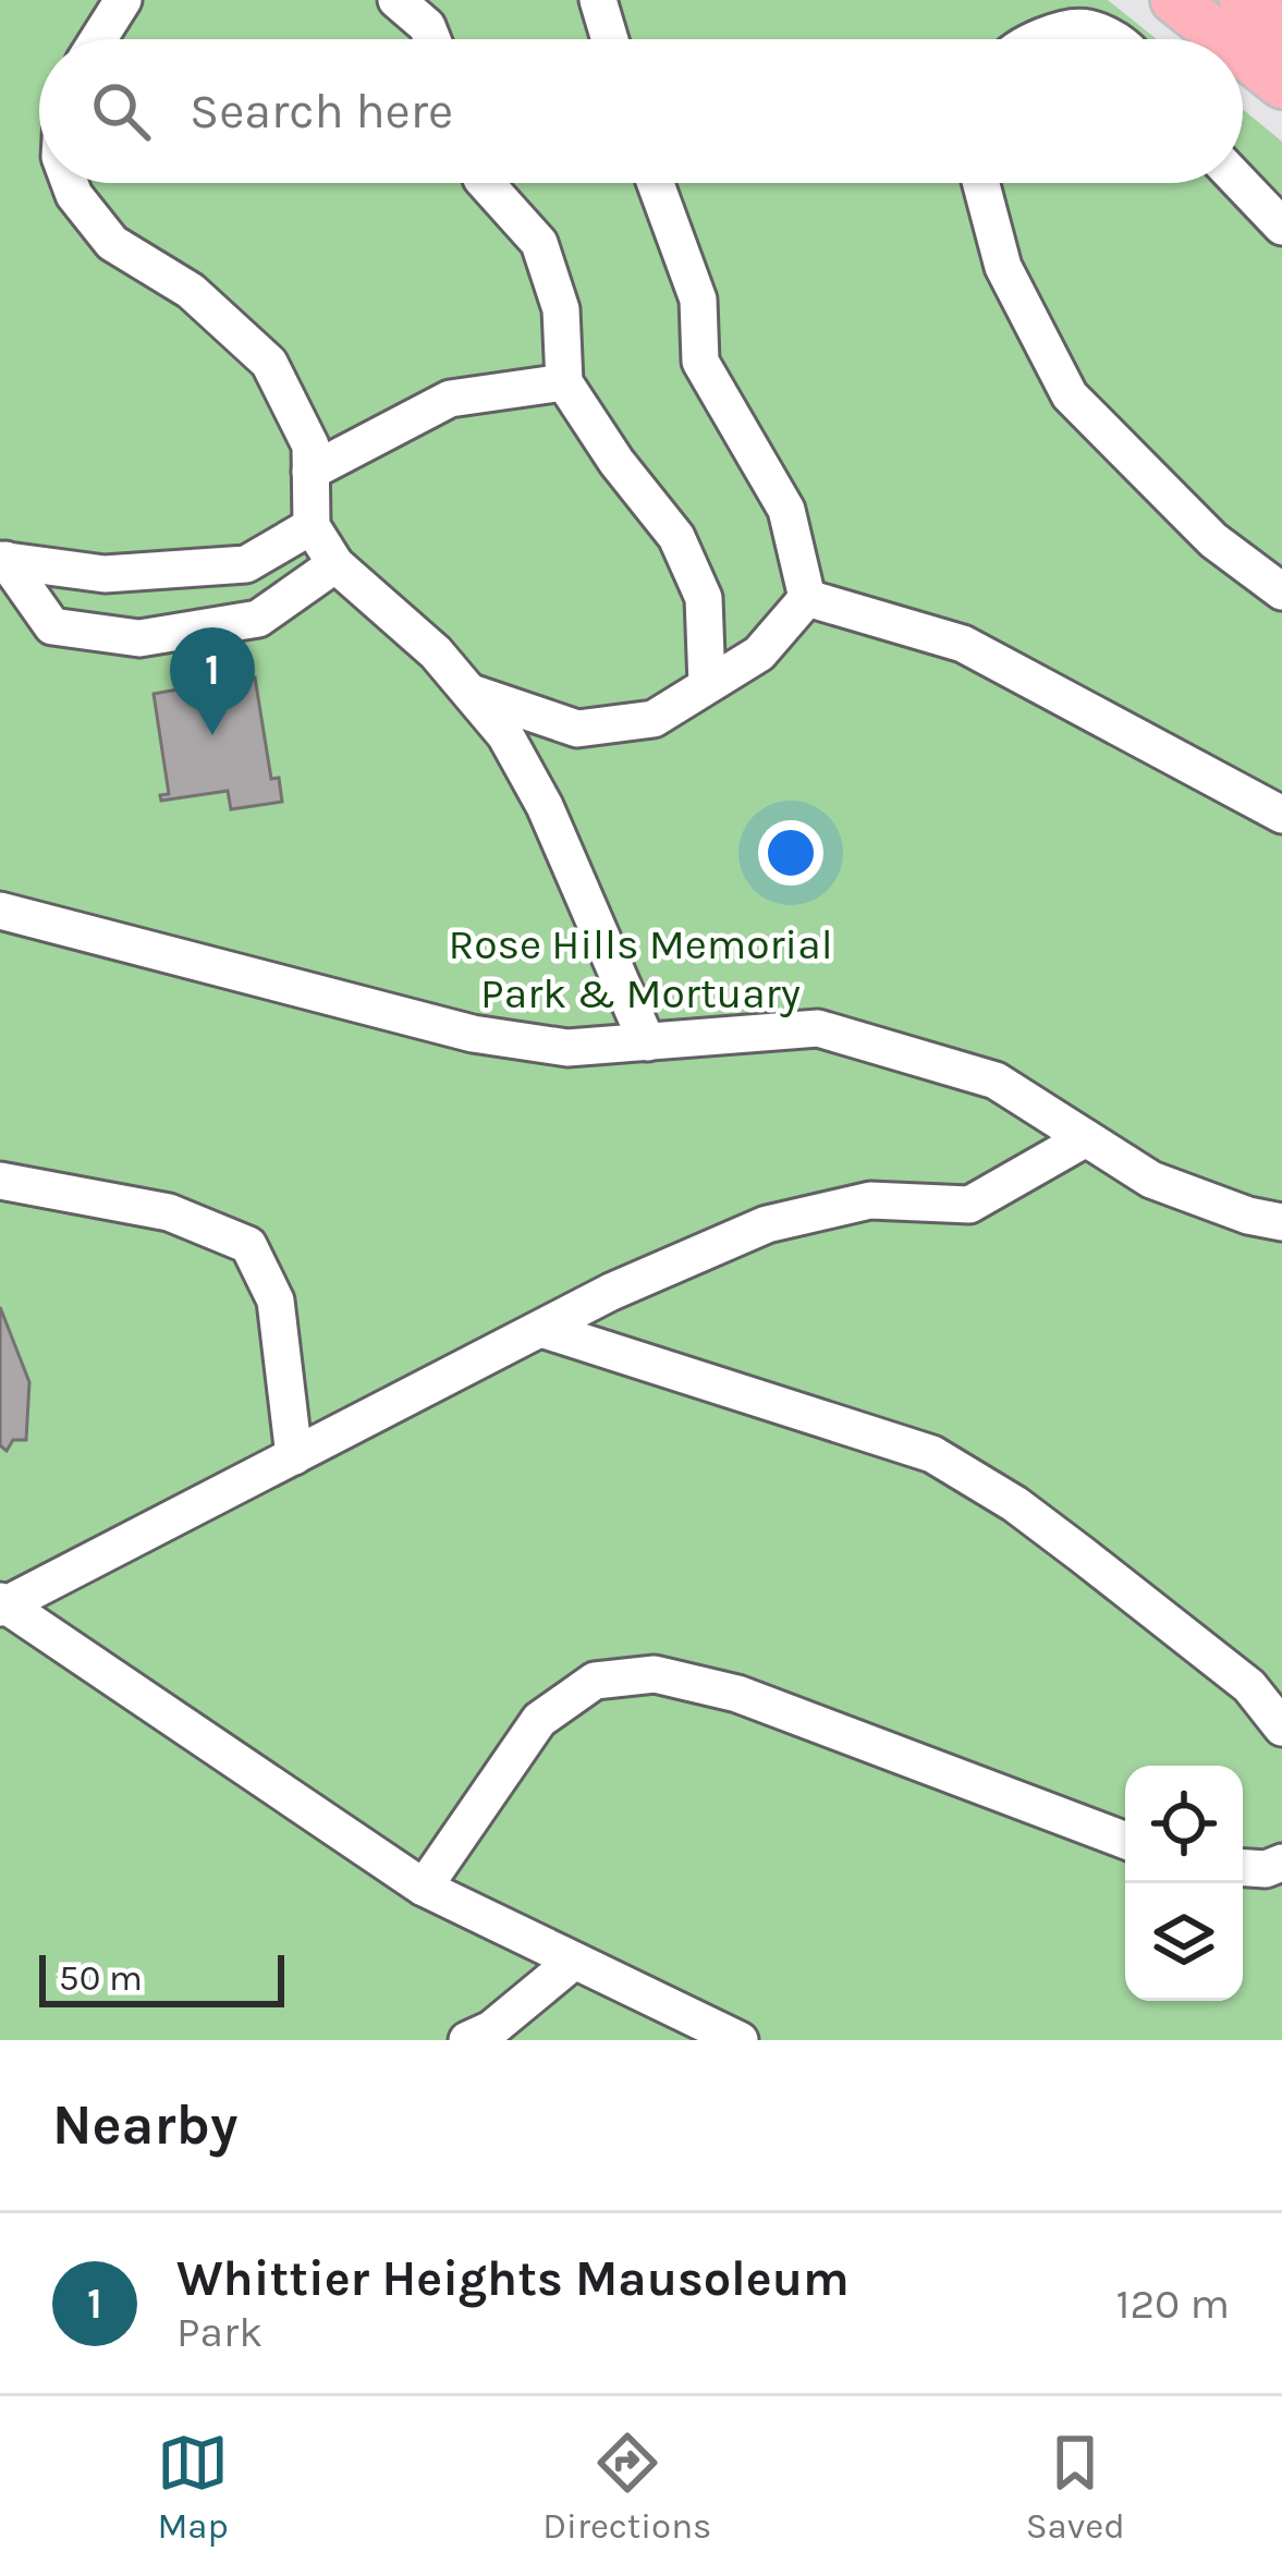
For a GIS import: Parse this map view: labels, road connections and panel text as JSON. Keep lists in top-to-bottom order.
{
  "parks": ["Rose Hills Memorial Park & Mortuary"],
  "scale_bar": "50 m",
  "page": {
    "search": "Search here",
    "pins": "1",
    "scale": "50 m",
    "heading": "Nearby",
    "list": [
      {
        "mark": "1",
        "name": "Whittier Heights Mausoleum",
        "note": "Park",
        "value": "120 m"
      }
    ],
    "nav": ["Map", "Directions", "Saved"]
  }
}
